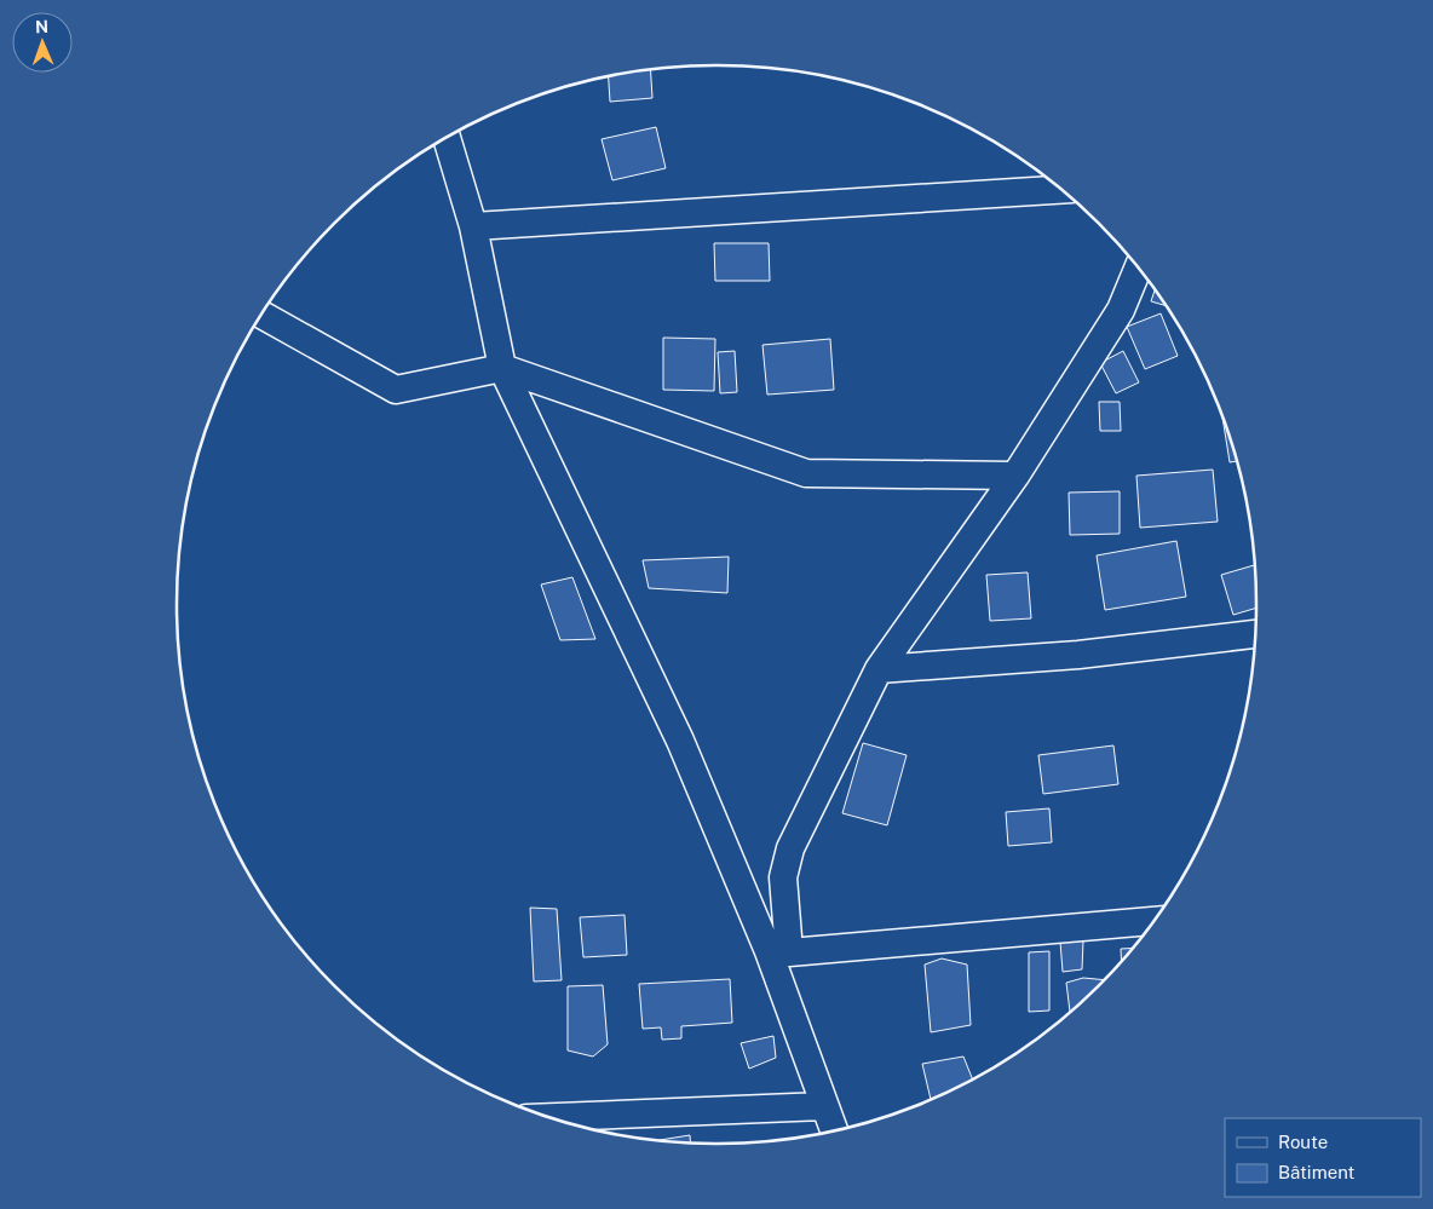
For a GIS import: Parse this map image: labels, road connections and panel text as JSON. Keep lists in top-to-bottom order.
{
  "legend": ["Route", "Bâtiment"],
  "north": "top"
}
